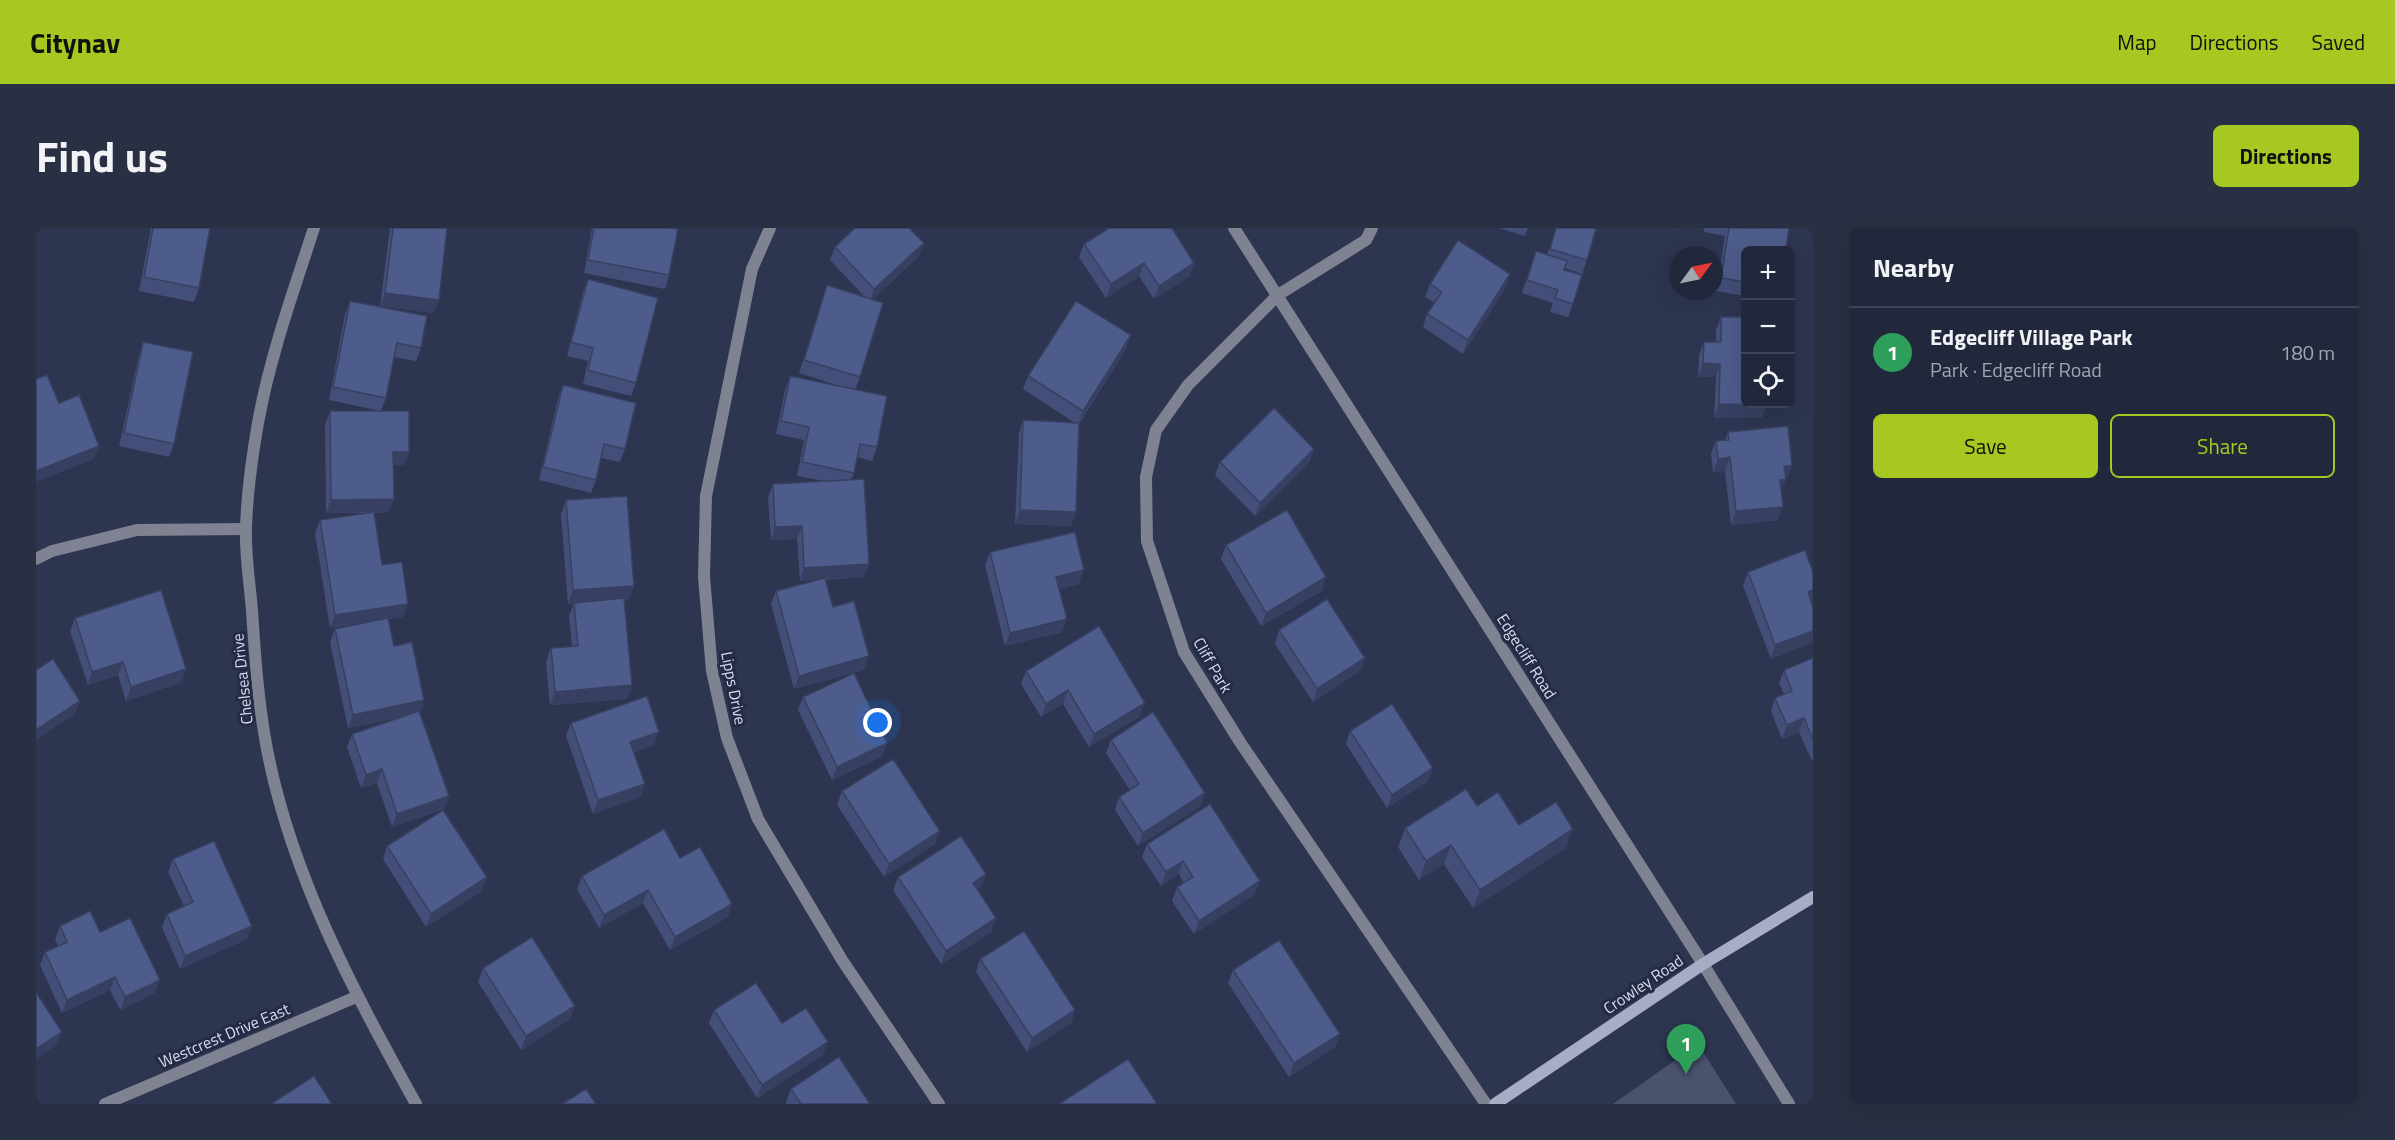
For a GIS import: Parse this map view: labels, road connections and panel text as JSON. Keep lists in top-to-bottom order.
{
  "streets": {
    "main road": ["Crowley Road"],
    "street": [
      "Edgecliff Road",
      "Cliff Park",
      "Chelsea Drive",
      "Lipps Drive",
      "Westcrest Drive East"
    ]
  },
  "crossings": [
    ["Edgecliff Road", "Cliff Park"],
    ["Edgecliff Road", "Crowley Road"],
    ["Chelsea Drive", "Westcrest Drive East"]
  ],
  "north": "top right",
  "page": {
    "header": "Citynav",
    "nav": ["Map", "Directions", "Saved"],
    "title": "Find us",
    "buttons": [
      "Directions",
      ["Save", "Share"]
    ],
    "heading": "Nearby",
    "map_buttons": ["+", "−"],
    "list": [
      {
        "mark": "1",
        "name": "Edgecliff Village Park",
        "note": "Park · Edgecliff Road",
        "value": "180 m"
      }
    ],
    "pins": "1"
  }
}
